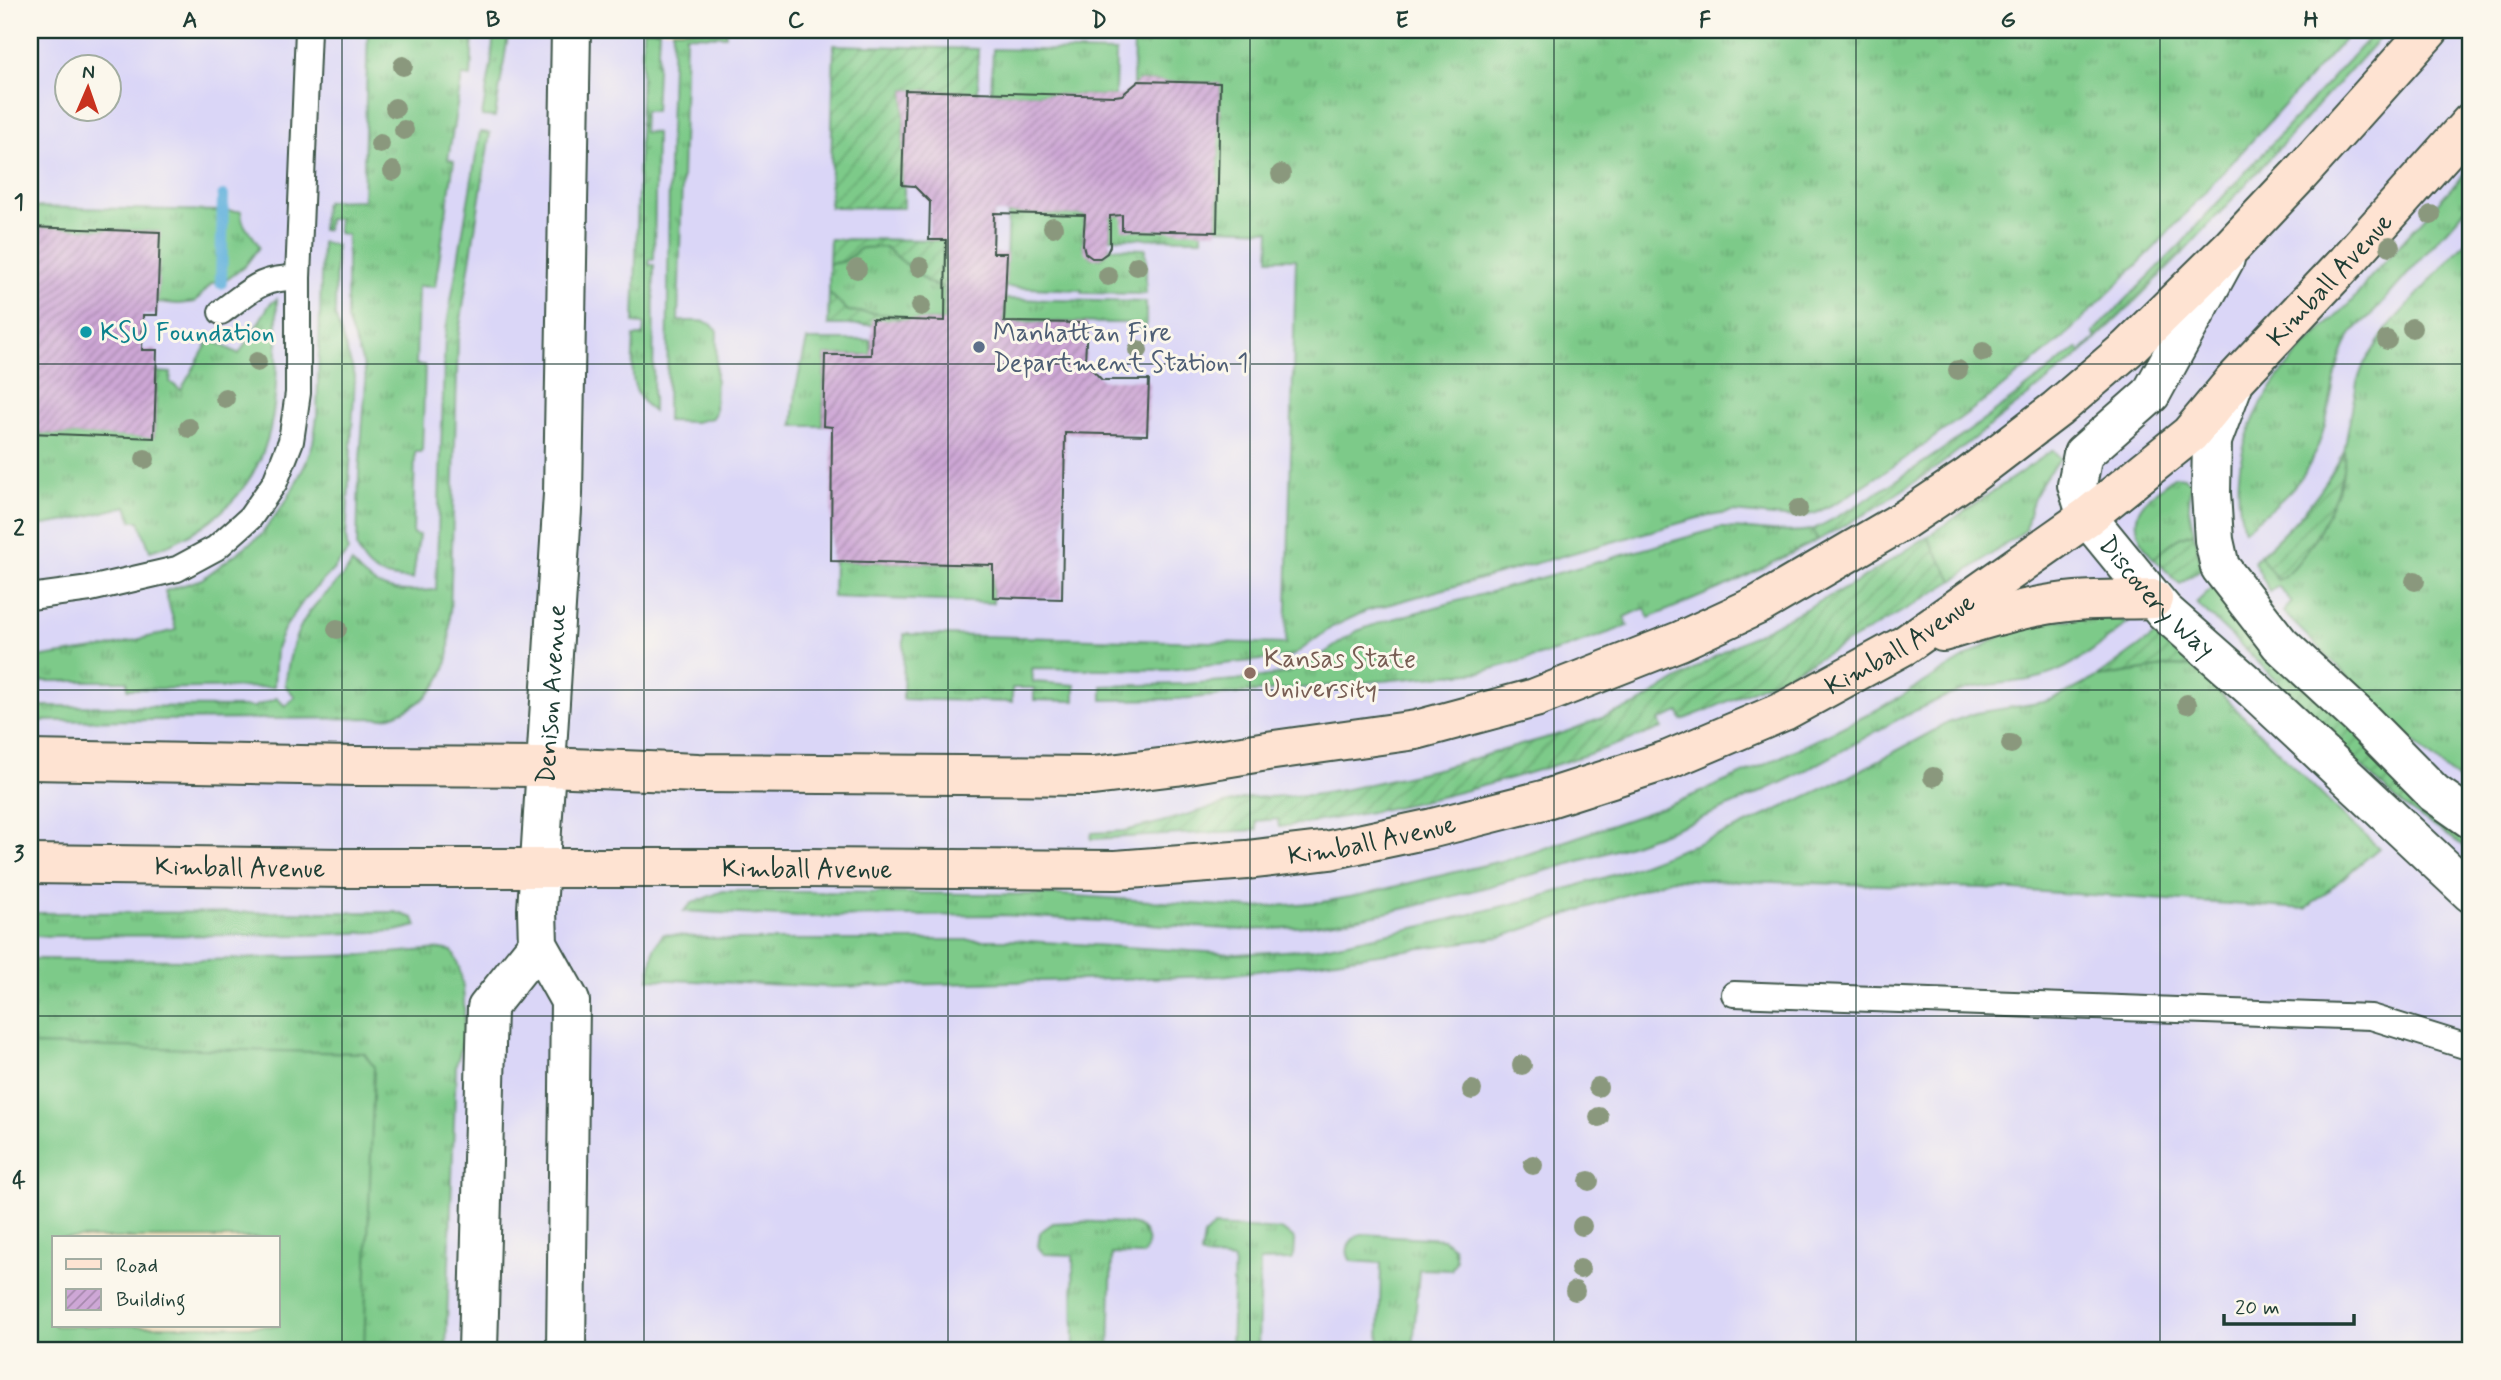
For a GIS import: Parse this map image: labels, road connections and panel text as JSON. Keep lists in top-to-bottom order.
{
  "streets": {
    "main road": ["Kimball Avenue"],
    "street": ["Discovery Way", "Denison Avenue"]
  },
  "crossings": [
    ["Kimball Avenue", "Discovery Way"],
    ["Kimball Avenue", "Denison Avenue"]
  ],
  "places": ["KSU Foundation", "Manhattan Fire Department Station 1", "Kansas State University"],
  "legend": ["Road", "Building"],
  "scale_bar": "20 m",
  "north": "top",
  "grid": {
    "columns": [
      "A",
      "B",
      "C",
      "D",
      "E",
      "F",
      "G",
      "H"
    ],
    "rows": [
      "1",
      "2",
      "3",
      "4"
    ]
  }
}
